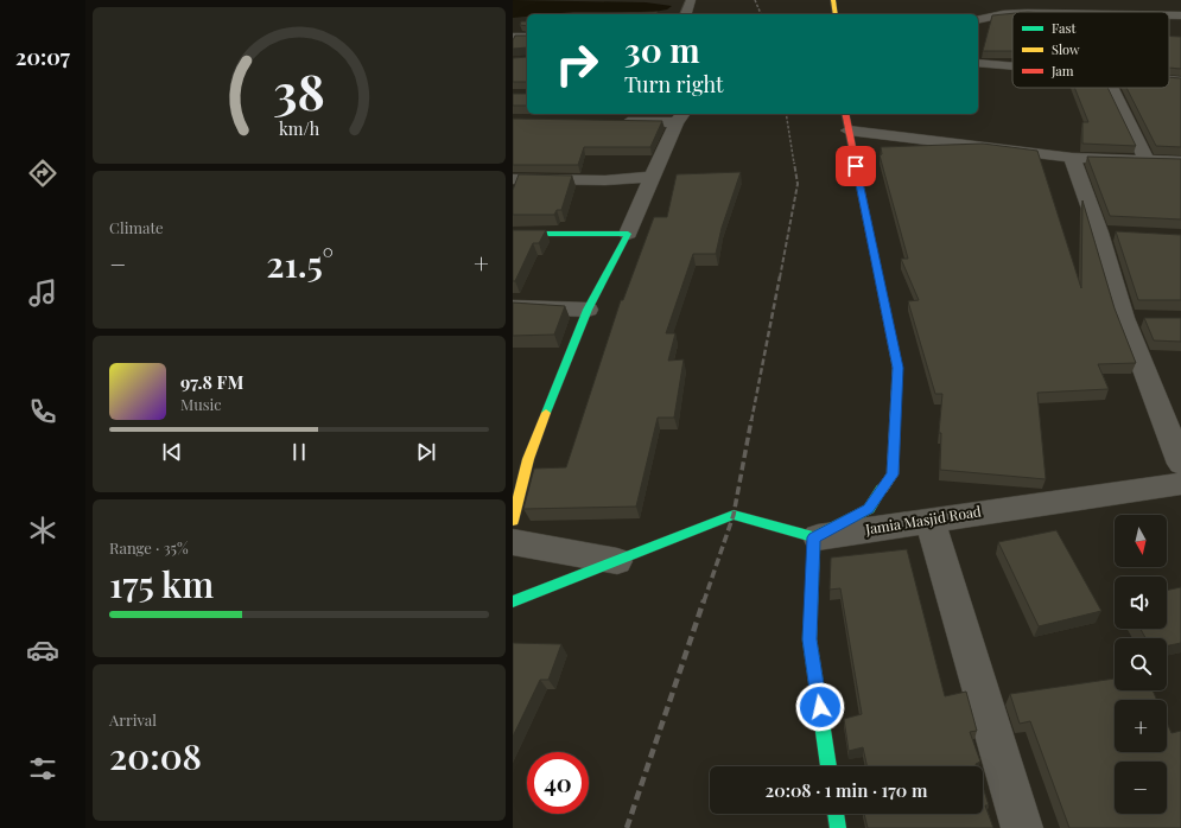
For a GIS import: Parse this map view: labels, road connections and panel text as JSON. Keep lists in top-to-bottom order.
{
  "streets": {
    "street": ["Jamia Masjid Road"]
  },
  "legend": ["Fast", "Slow", "Jam"],
  "north": "bottom",
  "page": {
    "tabs": "20:07",
    "turn": ["30 m", "Turn right"],
    "tile": [
      "Climate",
      ["Range · 35%", "175 km"],
      ["Arrival", "20:08"]
    ],
    "heat": ["−", "21.5°", "+"],
    "song": ["97.8 FM", "Music"],
    "map_buttons": ["+", "−"],
    "limit": "40",
    "trip": "20:08 · 1 min · 170 m",
    "gauge": ["38", "km/h"]
  }
}
